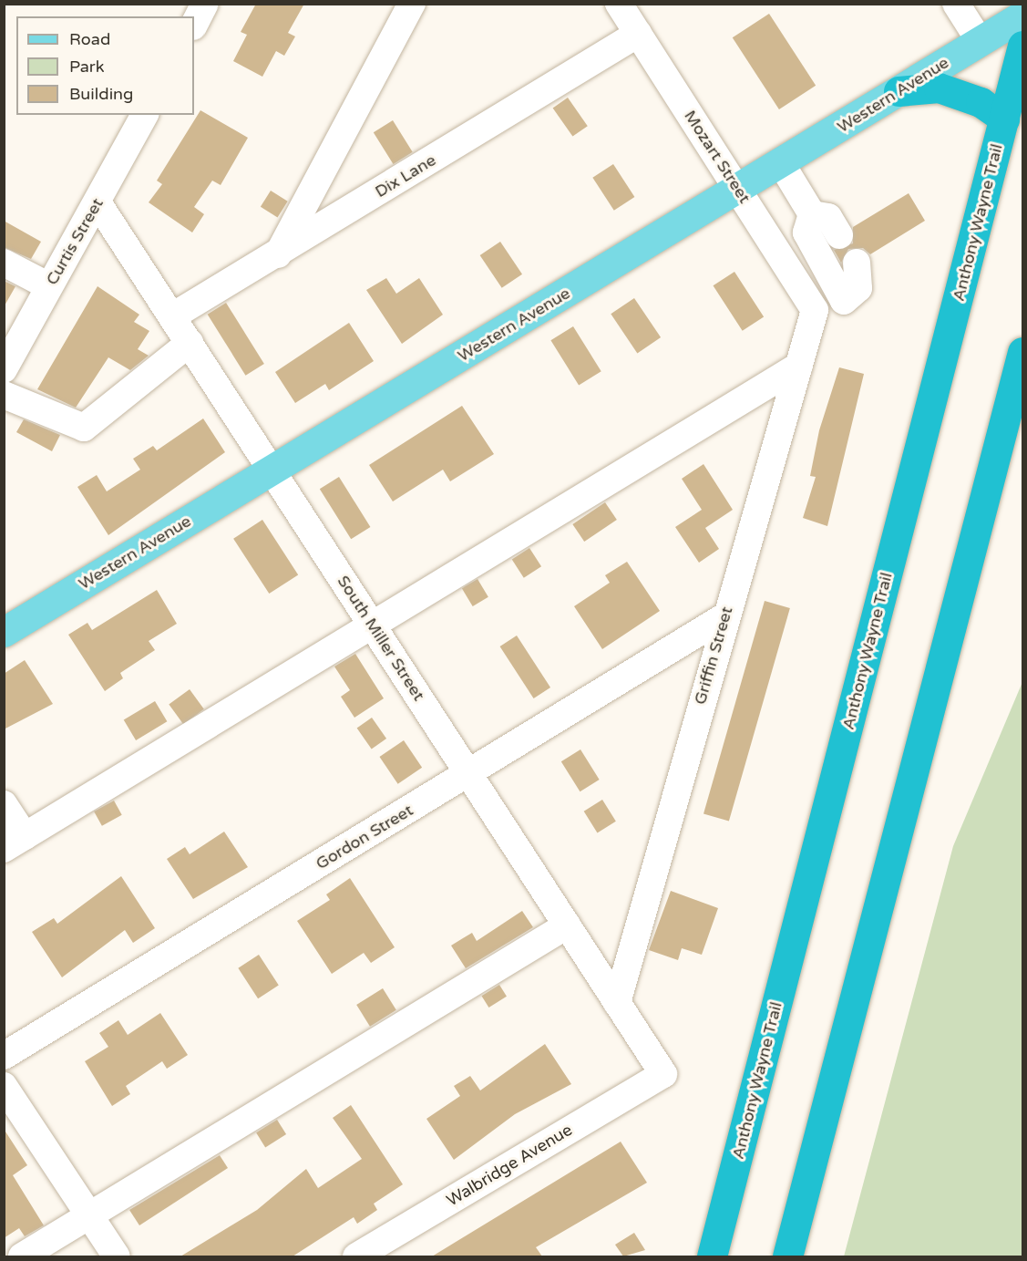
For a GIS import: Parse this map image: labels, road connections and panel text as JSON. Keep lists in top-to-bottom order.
{
  "streets": {
    "highway": ["Anthony Wayne Trail"],
    "main road": ["Western Avenue"],
    "street": [
      "Mozart Street",
      "Dix Lane",
      "Curtis Street",
      "South Miller Street",
      "Griffin Street",
      "Gordon Street",
      "Walbridge Avenue"
    ]
  },
  "crossings": [
    ["Western Avenue", "Mozart Street"],
    ["Western Avenue", "South Miller Street"],
    ["Mozart Street", "Dix Lane"],
    ["Mozart Street", "Griffin Street"],
    ["Dix Lane", "South Miller Street"],
    ["Curtis Street", "South Miller Street"],
    ["South Miller Street", "Griffin Street"],
    ["South Miller Street", "Gordon Street"],
    ["South Miller Street", "Walbridge Avenue"],
    ["Griffin Street", "Gordon Street"]
  ],
  "legend": ["Road", "Park", "Building"]
}
